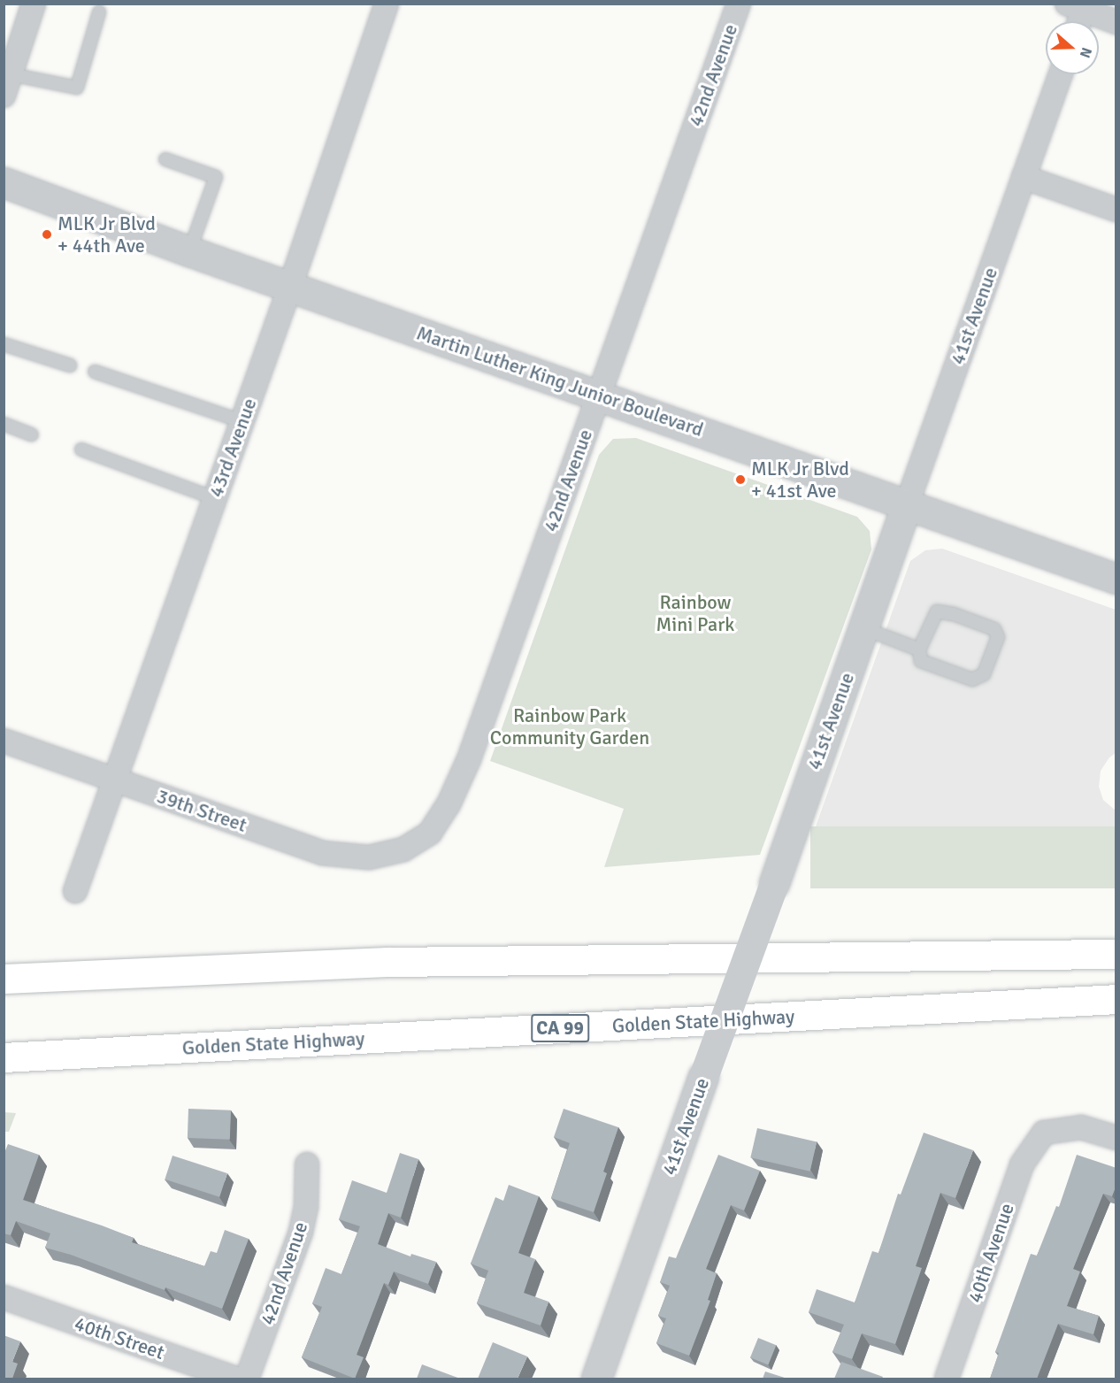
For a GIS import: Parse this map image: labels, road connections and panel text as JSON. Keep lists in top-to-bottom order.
{
  "streets": {
    "highway": ["Golden State Highway", "CA 99"],
    "street": [
      "42nd Avenue",
      "41st Avenue",
      "Martin Luther King Junior Boulevard",
      "43rd Avenue",
      "39th Street",
      "40th Avenue",
      "40th Street"
    ]
  },
  "crossings": [
    ["42nd Avenue", "Martin Luther King Junior Boulevard"],
    ["42nd Avenue", "39th Street"],
    ["41st Avenue", "Martin Luther King Junior Boulevard"],
    ["Martin Luther King Junior Boulevard", "43rd Avenue"],
    ["43rd Avenue", "39th Street"]
  ],
  "parks": ["Rainbow Mini Park", "Rainbow Park Community Garden"],
  "places": ["MLK Jr Blvd + 44th Ave", "MLK Jr Blvd + 41st Ave"],
  "north": "right"
}
